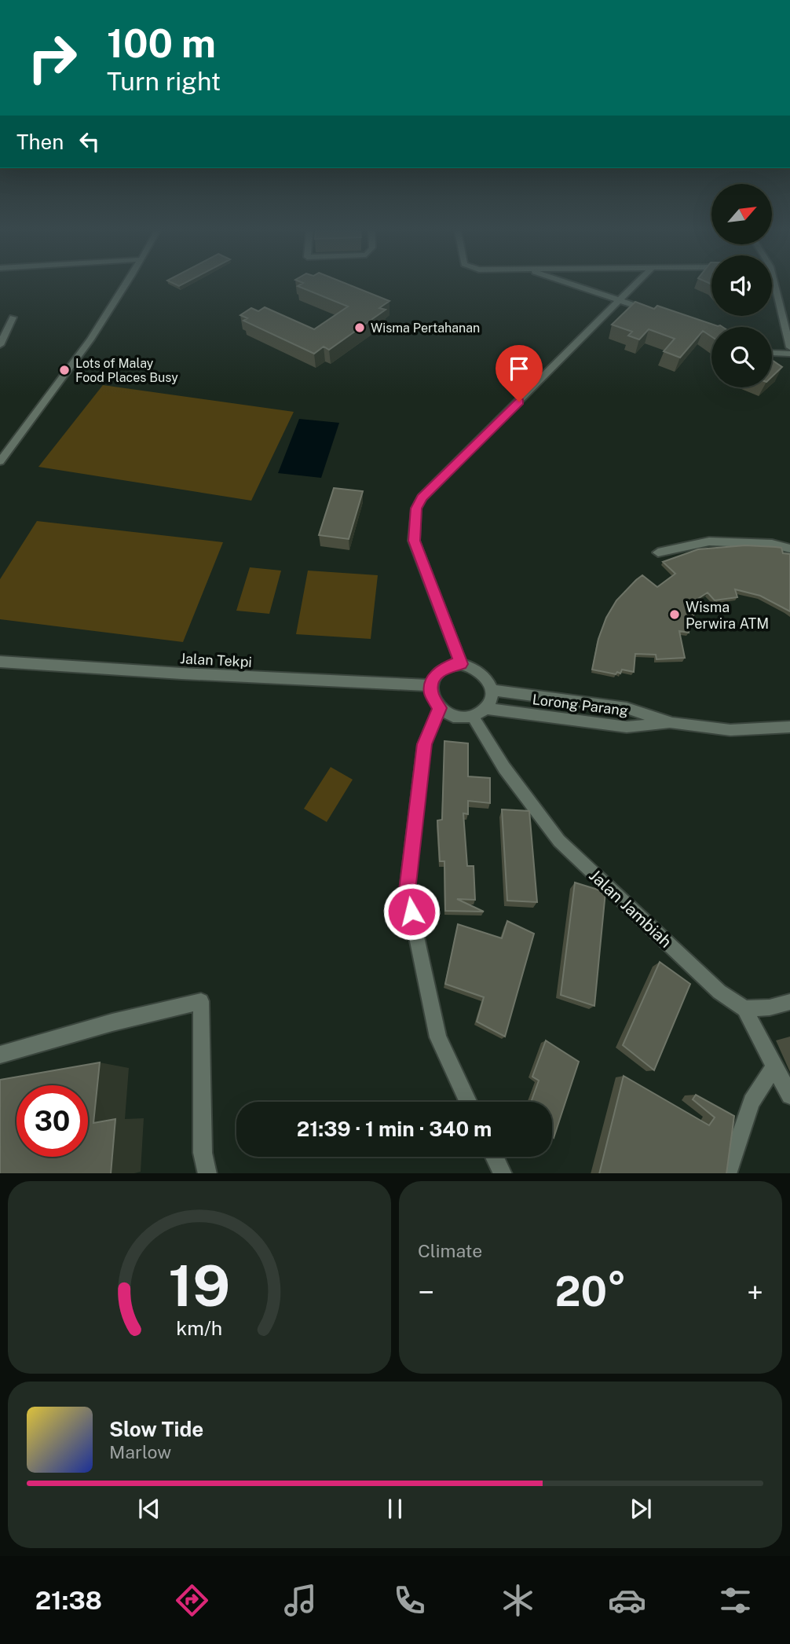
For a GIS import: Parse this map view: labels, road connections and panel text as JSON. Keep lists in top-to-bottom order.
{
  "streets": {
    "street": ["Jalan Tekpi", "Lorong Parang", "Jalan Jambiah"]
  },
  "crossings": [
    ["Jalan Tekpi", "Lorong Parang"],
    ["Jalan Tekpi", "Jalan Jambiah"],
    ["Lorong Parang", "Jalan Jambiah"]
  ],
  "places": ["Wisma Pertahanan", "Lots of Malay Food Places Busy", "Wisma Perwira ATM"],
  "north": "top right",
  "page": {
    "turn": ["100 m", "Turn right"],
    "then": "Then",
    "limit": "30",
    "trip": "21:39 · 1 min · 340 m",
    "tile": "Climate",
    "heat": ["−", "20°", "+"],
    "song": ["Slow Tide", "Marlow"],
    "tabs": "21:38",
    "gauge": ["19", "km/h"]
  }
}
